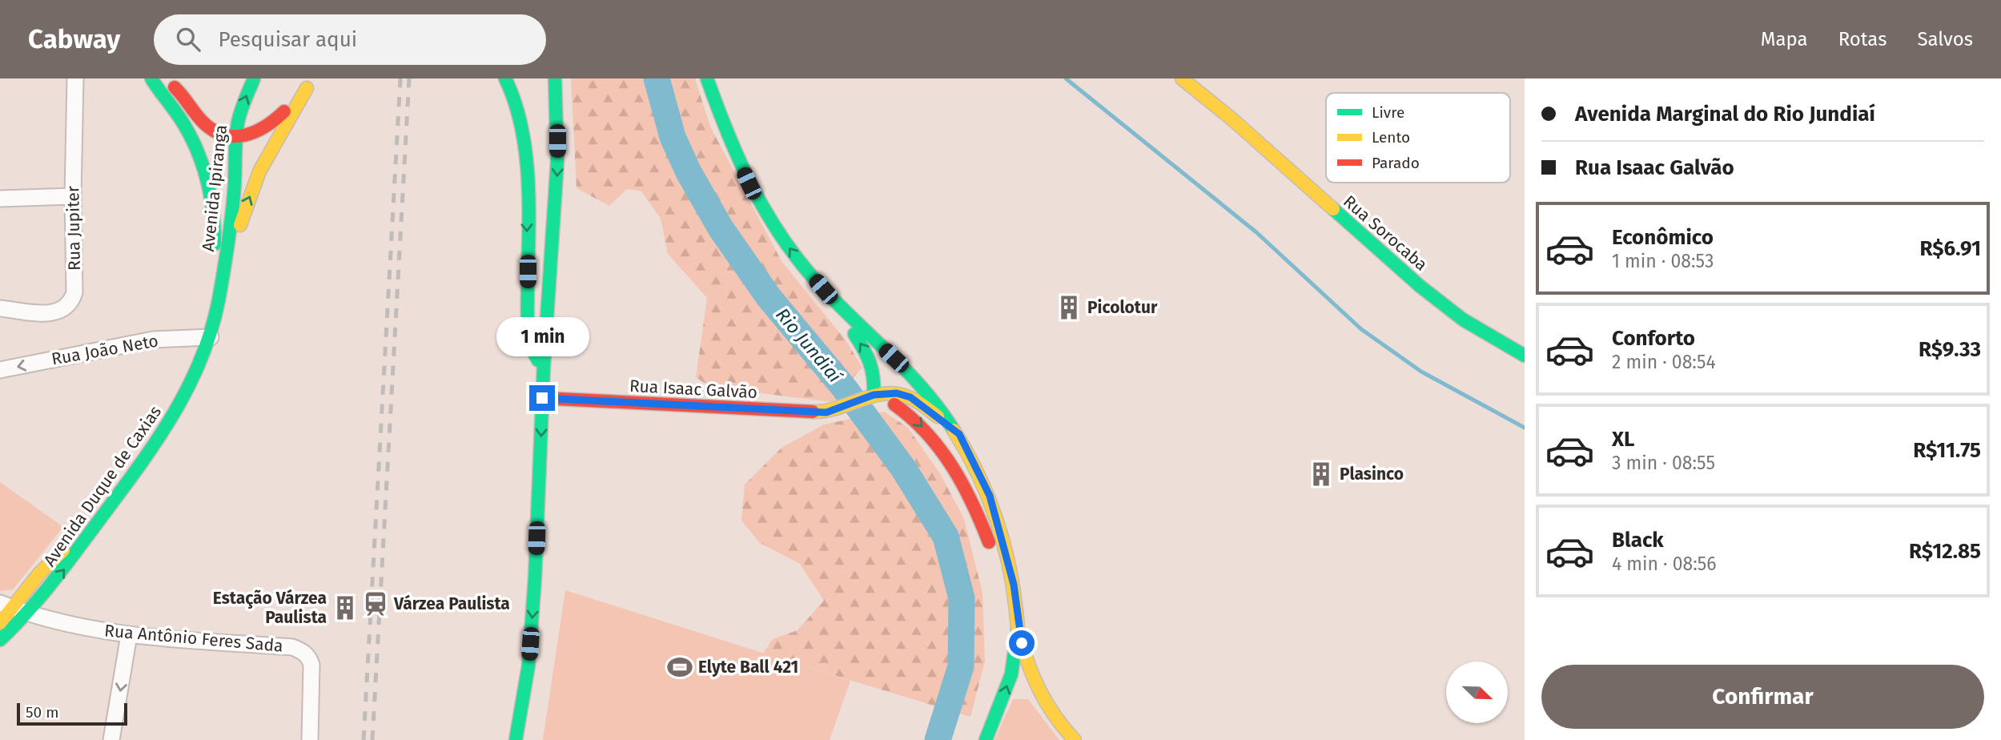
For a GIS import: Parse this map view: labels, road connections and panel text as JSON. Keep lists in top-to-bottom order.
{
  "streets": {
    "main road": [
      "Avenida Ipiranga",
      "Rua Sorocaba",
      "Rua Isaac Galvão",
      "Avenida Duque de Caxias"
    ],
    "street": ["Rua Jupiter", "Rua João Neto", "Rua Antônio Feres Sada"]
  },
  "crossings": [
    ["Avenida Ipiranga", "Rua João Neto"],
    ["Avenida Ipiranga", "Avenida Duque de Caxias"],
    ["Rua João Neto", "Avenida Duque de Caxias"],
    ["Avenida Duque de Caxias", "Rua Antônio Feres Sada"]
  ],
  "one_way": ["Rua João Neto"],
  "water": ["Rio Jundiaí"],
  "places": {
    "building": ["Picolotur", "Plasinco", "Estação Várzea Paulista"],
    "station": ["Várzea Paulista"],
    "sports": ["Elyte Ball 421"]
  },
  "legend": ["Livre", "Lento", "Parado"],
  "scale_bar": "50 m",
  "north": "bottom right",
  "page": {
    "header": "Cabway",
    "search": "Pesquisar aqui",
    "nav": ["Mapa", "Rotas", "Salvos"],
    "banner": ["Avenida Marginal do Rio Jundiaí", "Rua Isaac Galvão"],
    "list": [
      {
        "name": "Econômico",
        "note": "1 min · 08:53",
        "value": "R$6.91"
      },
      {
        "name": "Conforto",
        "note": "2 min · 08:54",
        "value": "R$9.33"
      },
      {
        "name": "XL",
        "note": "3 min · 08:55",
        "value": "R$11.75"
      },
      {
        "name": "Black",
        "note": "4 min · 08:56",
        "value": "R$12.85"
      }
    ],
    "bubble": "1 min",
    "buttons": "Confirmar",
    "scale": "50 m"
  }
}
